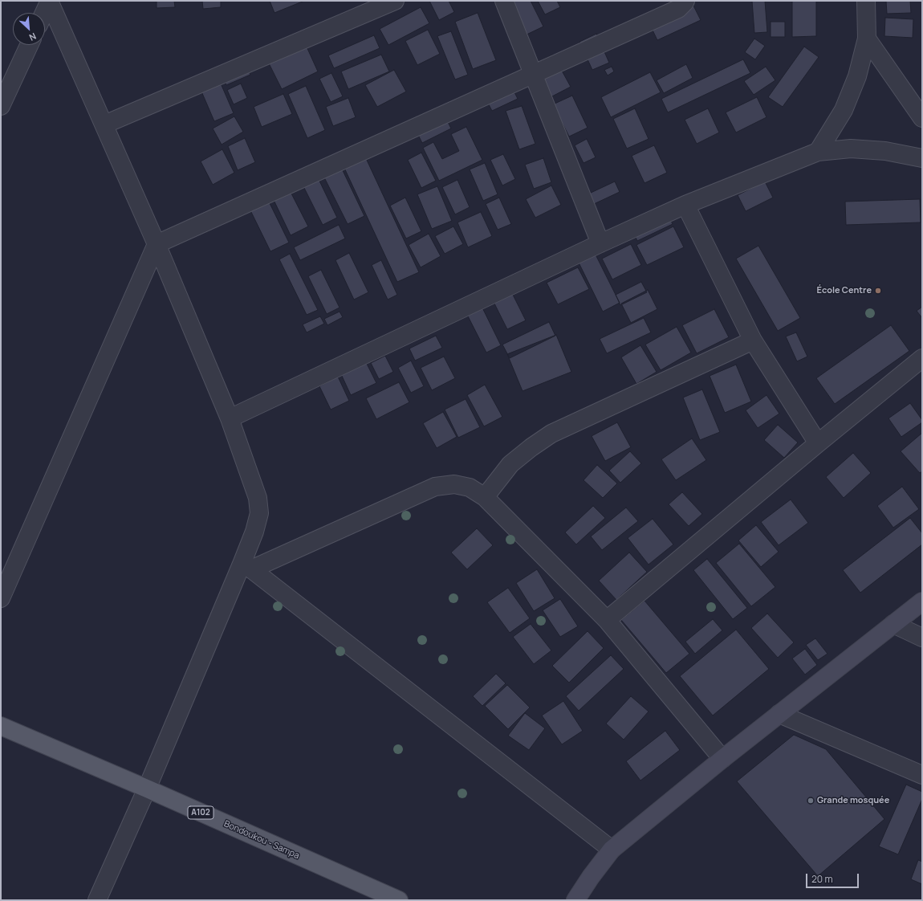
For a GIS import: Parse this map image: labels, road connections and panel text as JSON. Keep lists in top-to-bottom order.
{
  "streets": {
    "main road": ["A102", "Bondoukou - Sampa"]
  },
  "places": ["École Centre", "Grande mosquée"],
  "scale_bar": "20 m",
  "north": "bottom right"
}
